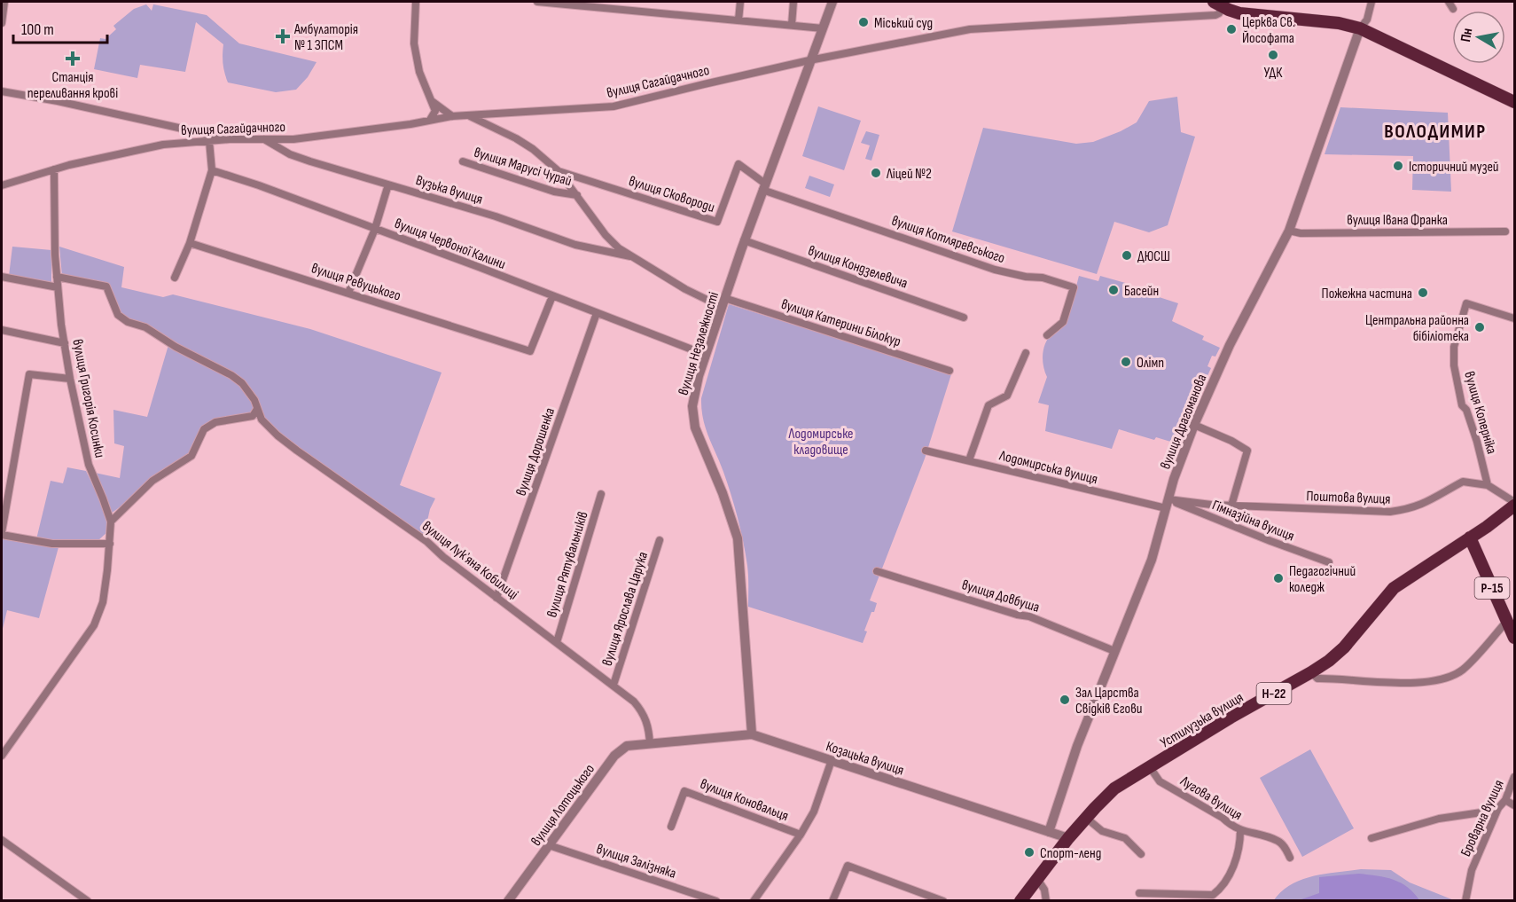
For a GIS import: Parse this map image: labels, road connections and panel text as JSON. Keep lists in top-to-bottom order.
{
  "streets": {
    "main road": ["Р-15", "Н-22", "Устилузька вулиця"],
    "street": [
      "вулиця Сагайдачного",
      "вулиця Марусі Чурай",
      "Вузька вулиця",
      "вулиця Сковороди",
      "вулиця Івана Франка",
      "вулиця Котляревського",
      "вулиця Червоної Калини",
      "вулиця Кондзелевича",
      "вулиця Ревуцького",
      "вулиця Катерини Білокур",
      "вулиця Незалежності",
      "вулиця Григорія Косинки",
      "вулиця Коперніка",
      "вулиця Драгоманова",
      "вулиця Дорошенка",
      "Лодомирська вулиця",
      "Поштова вулиця",
      "Гімназійна вулиця",
      "вулиця Лукʼяна Кобилиці",
      "вулиця Рятувальників",
      "вулиця Довбуша",
      "вулиця Ярослава Царука",
      "Козацька вулиця",
      "Лугова вулиця",
      "вулиця Коновальця",
      "вулиця Лотоцького",
      "Броварна вулиця",
      "вулиця Залізняка"
    ]
  },
  "crossings": [
    ["вулиця Сагайдачного", "Вузька вулиця"],
    ["вулиця Сагайдачного", "вулиця Незалежності"],
    ["вулиця Сагайдачного", "вулиця Григорія Косинки"],
    ["Вузька вулиця", "вулиця Катерини Білокур"],
    ["вулиця Сковороди", "вулиця Котляревського"],
    ["вулиця Сковороди", "вулиця Незалежності"],
    ["вулиця Івана Франка", "вулиця Драгоманова"],
    ["вулиця Котляревського", "вулиця Незалежності"],
    ["вулиця Червоної Калини", "вулиця Ревуцького"],
    ["вулиця Червоної Калини", "вулиця Незалежності"],
    ["вулиця Червоної Калини", "вулиця Дорошенка"],
    ["вулиця Кондзелевича", "вулиця Незалежності"],
    ["вулиця Катерини Білокур", "вулиця Незалежності"],
    ["вулиця Незалежності", "Козацька вулиця"],
    ["вулиця Григорія Косинки", "вулиця Лукʼяна Кобилиці"],
    ["вулиця Коперніка", "Поштова вулиця"],
    ["вулиця Драгоманова", "Лодомирська вулиця"],
    ["вулиця Драгоманова", "Поштова вулиця"],
    ["вулиця Драгоманова", "Гімназійна вулиця"],
    ["вулиця Драгоманова", "вулиця Довбуша"],
    ["вулиця Драгоманова", "Козацька вулиця"],
    ["вулиця Дорошенка", "вулиця Лукʼяна Кобилиці"],
    ["Лодомирська вулиця", "Поштова вулиця"],
    ["Лодомирська вулиця", "Гімназійна вулиця"],
    ["Поштова вулиця", "Гімназійна вулиця"],
    ["Поштова вулиця", "Устилузька вулиця"],
    ["вулиця Лукʼяна Кобилиці", "вулиця Рятувальників"],
    ["вулиця Лукʼяна Кобилиці", "вулиця Ярослава Царука"],
    ["вулиця Лукʼяна Кобилиці", "Козацька вулиця"],
    ["вулиця Лукʼяна Кобилиці", "вулиця Лотоцького"],
    ["Р-15", "Устилузька вулиця"],
    ["Устилузька вулиця", "Козацька вулиця"],
    ["Устилузька вулиця", "Лугова вулиця"],
    ["Козацька вулиця", "вулиця Лотоцького"],
    ["вулиця Лотоцького", "вулиця Залізняка"]
  ],
  "districts": ["ВОЛОДИМИР"],
  "parks": ["Лодомирське кладовище"],
  "places": {
    "other": [
      "Міський суд",
      "Церква Св. Йософата",
      "УДК",
      "Історичний музей",
      "Ліцей №2",
      "ДЮСШ",
      "Басейн",
      "Пожежна частина",
      "Центральна районна бібіліотека",
      "Олімп",
      "Педагогічний коледж",
      "Зал Царства Свідків Єгови",
      "Спорт-ленд"
    ],
    "health": ["Амбулаторія № 1 ЗПСМ", "Станція переливання крові"]
  },
  "scale_bar": "100 m",
  "north": "left"
}
